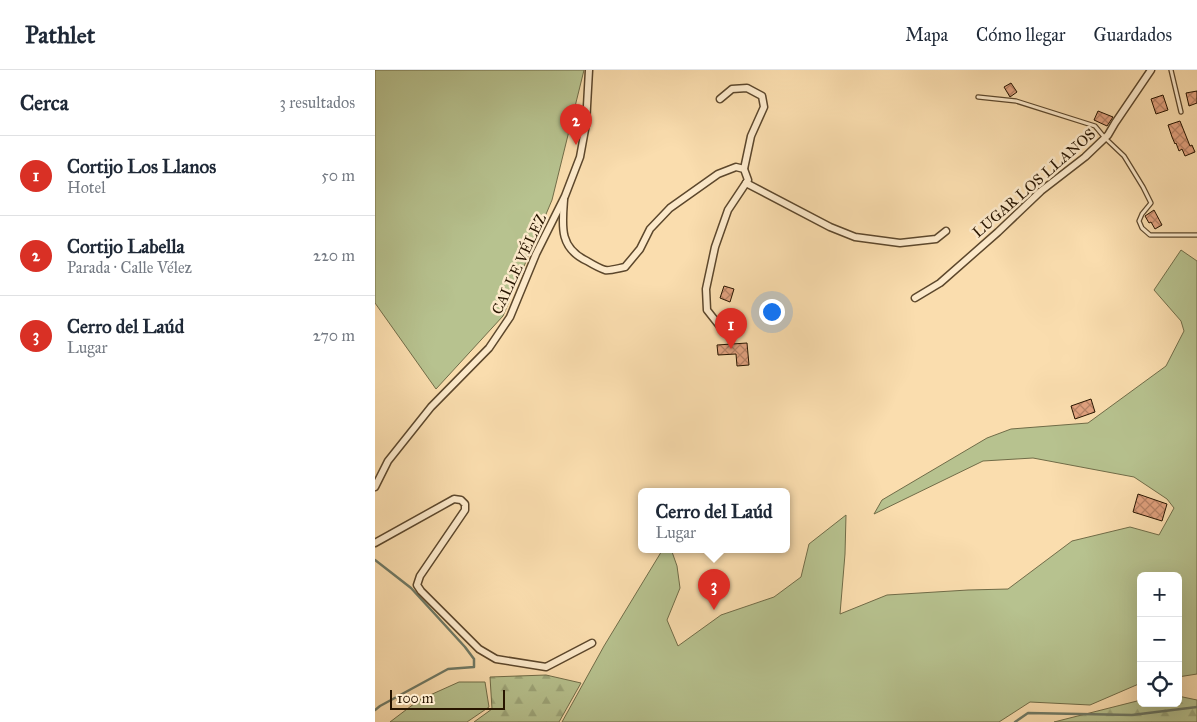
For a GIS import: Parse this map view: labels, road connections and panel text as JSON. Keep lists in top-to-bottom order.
{
  "streets": {
    "street": ["LUGAR LOS LLANOS", "CALLE VÉLEZ"]
  },
  "scale_bar": "100 m",
  "page": {
    "header": "Pathlet",
    "nav": ["Mapa", "Cómo llegar", "Guardados"],
    "heading": ["Cerca", "3 resultados"],
    "pins": ["2", "1", "3"],
    "list": [
      {
        "mark": "1",
        "name": "Cortijo Los Llanos",
        "note": "Hotel",
        "value": "50 m"
      },
      {
        "mark": "2",
        "name": "Cortijo Labella",
        "note": "Parada · Calle Vélez",
        "value": "220 m"
      },
      {
        "mark": "3",
        "name": "Cerro del Laúd",
        "note": "Lugar",
        "value": "270 m"
      }
    ],
    "popup": ["Cerro del Laúd", "Lugar"],
    "map_buttons": ["+", "−"],
    "scale": "100 m"
  }
}
